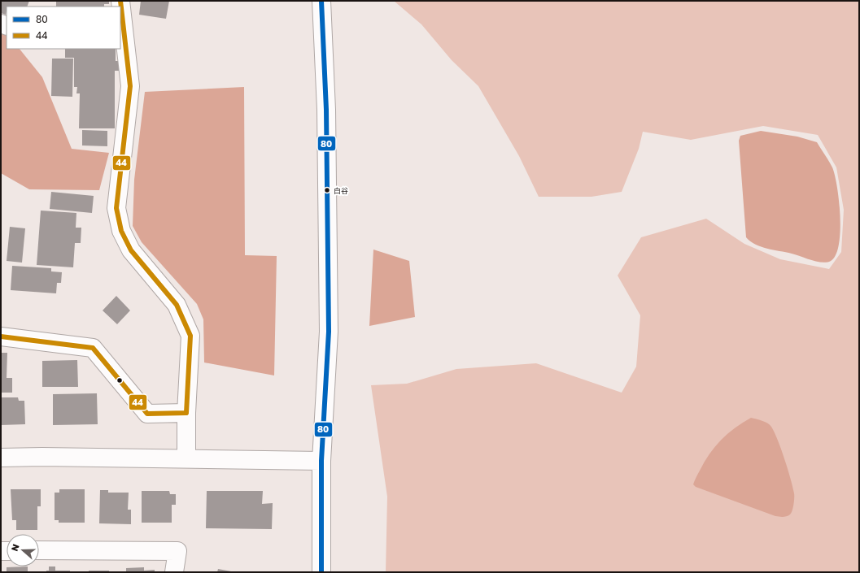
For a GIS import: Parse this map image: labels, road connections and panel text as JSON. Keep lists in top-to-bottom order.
{
  "places": ["白谷"],
  "lines": ["transit line 80", "transit line 44"],
  "legend": ["80", "44"],
  "north": "left"
}
